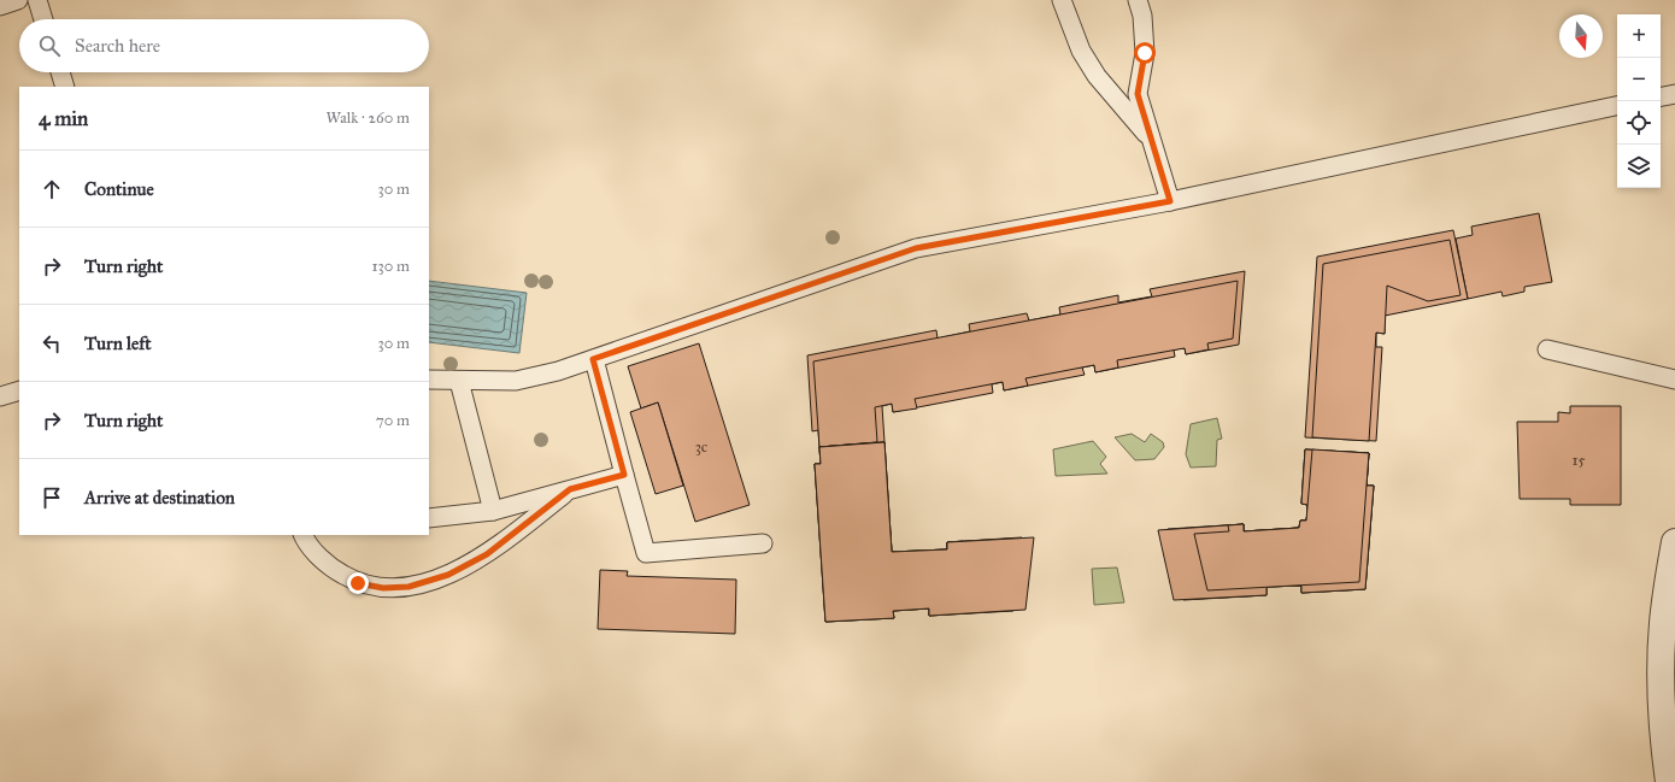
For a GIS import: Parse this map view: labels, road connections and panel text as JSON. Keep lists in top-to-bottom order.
{
  "house_numbers": ["3c", "15"],
  "north": "bottom",
  "page": {
    "map_buttons": ["+", "−"],
    "search": "Search here",
    "heading": ["4 min", "Walk · 260 m"],
    "list": [
      ["Continue", "30 m"],
      ["Turn right", "130 m"],
      ["Turn left", "30 m"],
      ["Turn right", "70 m"],
      "Arrive at destination"
    ]
  }
}
